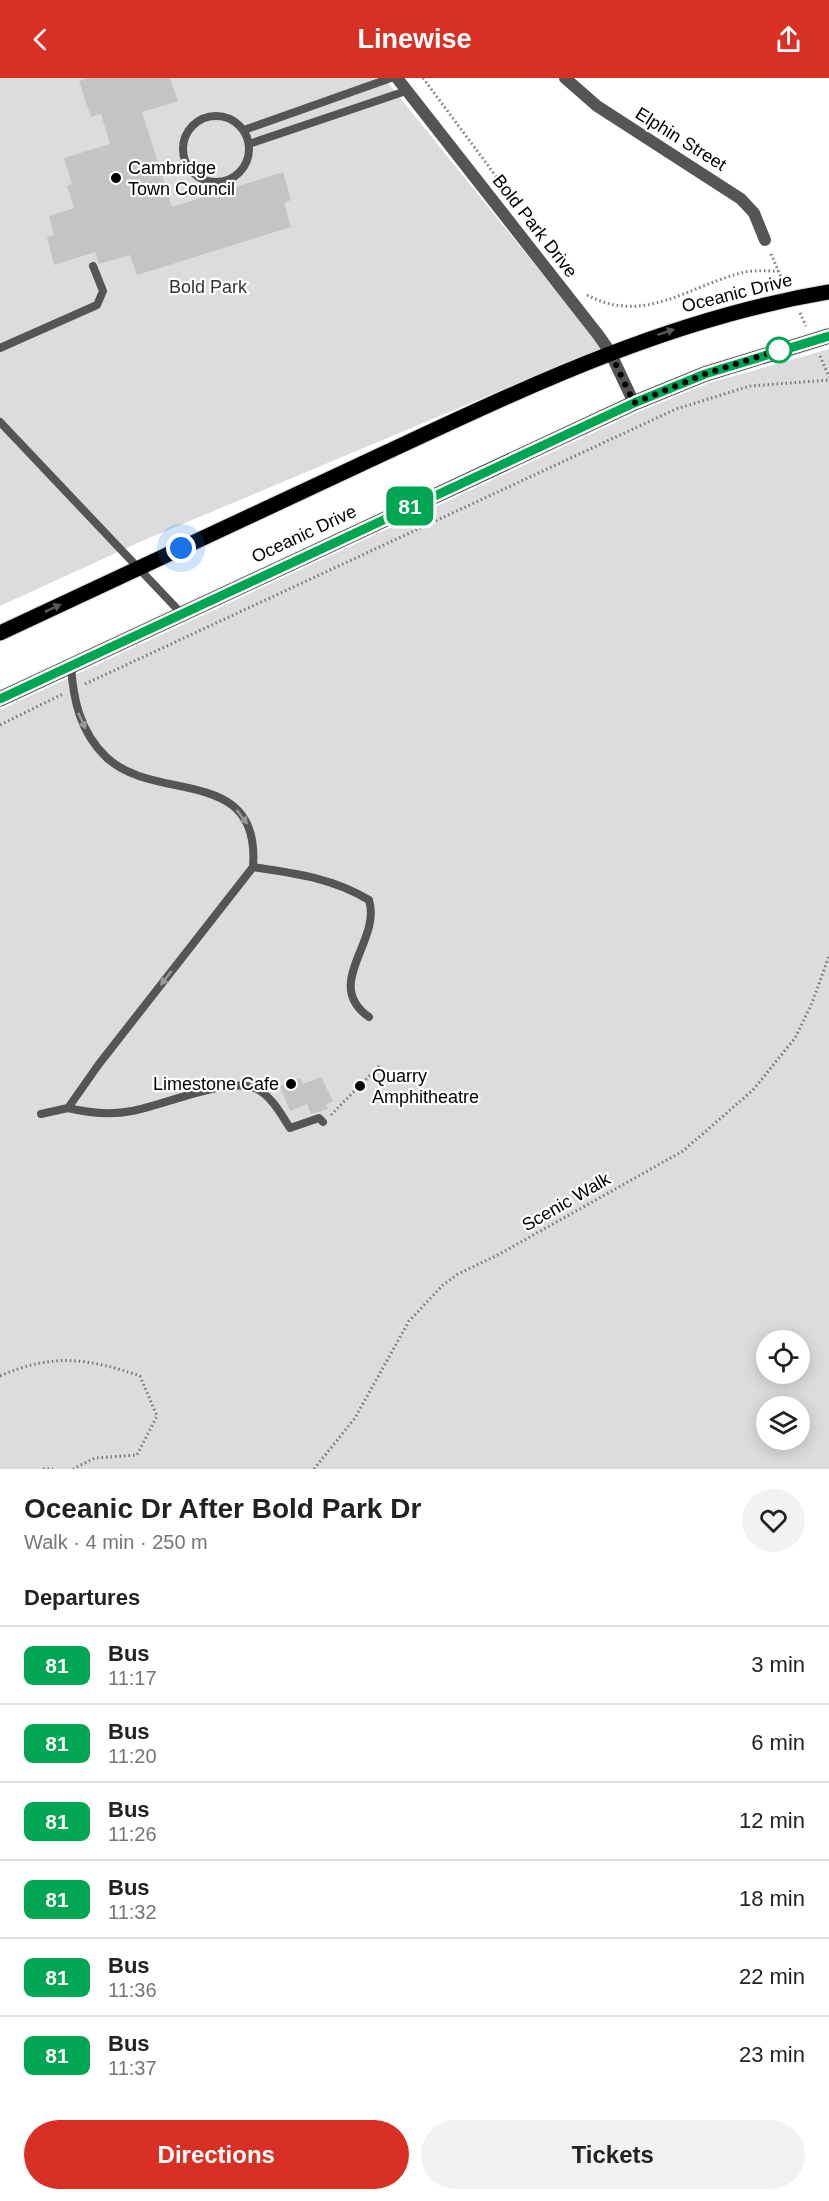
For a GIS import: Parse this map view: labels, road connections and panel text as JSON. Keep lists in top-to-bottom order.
{
  "streets": {
    "main road": ["Oceanic Drive"],
    "street": ["Elphin Street", "Bold Park Drive"],
    "path": ["Scenic Walk"]
  },
  "crossings": [
    ["Bold Park Drive", "Oceanic Drive"]
  ],
  "parks": ["Bold Park"],
  "places": ["Cambridge Town Council", "Limestone Cafe", "Quarry Amphitheatre"],
  "lines": ["bus line 81"],
  "page": {
    "header": "Linewise",
    "on_map": "81",
    "heading": [
      ["Oceanic Dr After Bold Park Dr", "Walk · 4 min · 250 m"],
      "Departures"
    ],
    "list": [
      {
        "mark": "81",
        "name": "Bus",
        "note": "11:17",
        "value": "3 min"
      },
      {
        "mark": "81",
        "name": "Bus",
        "note": "11:20",
        "value": "6 min"
      },
      {
        "mark": "81",
        "name": "Bus",
        "note": "11:26",
        "value": "12 min"
      },
      {
        "mark": "81",
        "name": "Bus",
        "note": "11:32",
        "value": "18 min"
      },
      {
        "mark": "81",
        "name": "Bus",
        "note": "11:36",
        "value": "22 min"
      },
      {
        "mark": "81",
        "name": "Bus",
        "note": "11:37",
        "value": "23 min"
      }
    ],
    "buttons": ["Directions", "Tickets"]
  }
}
